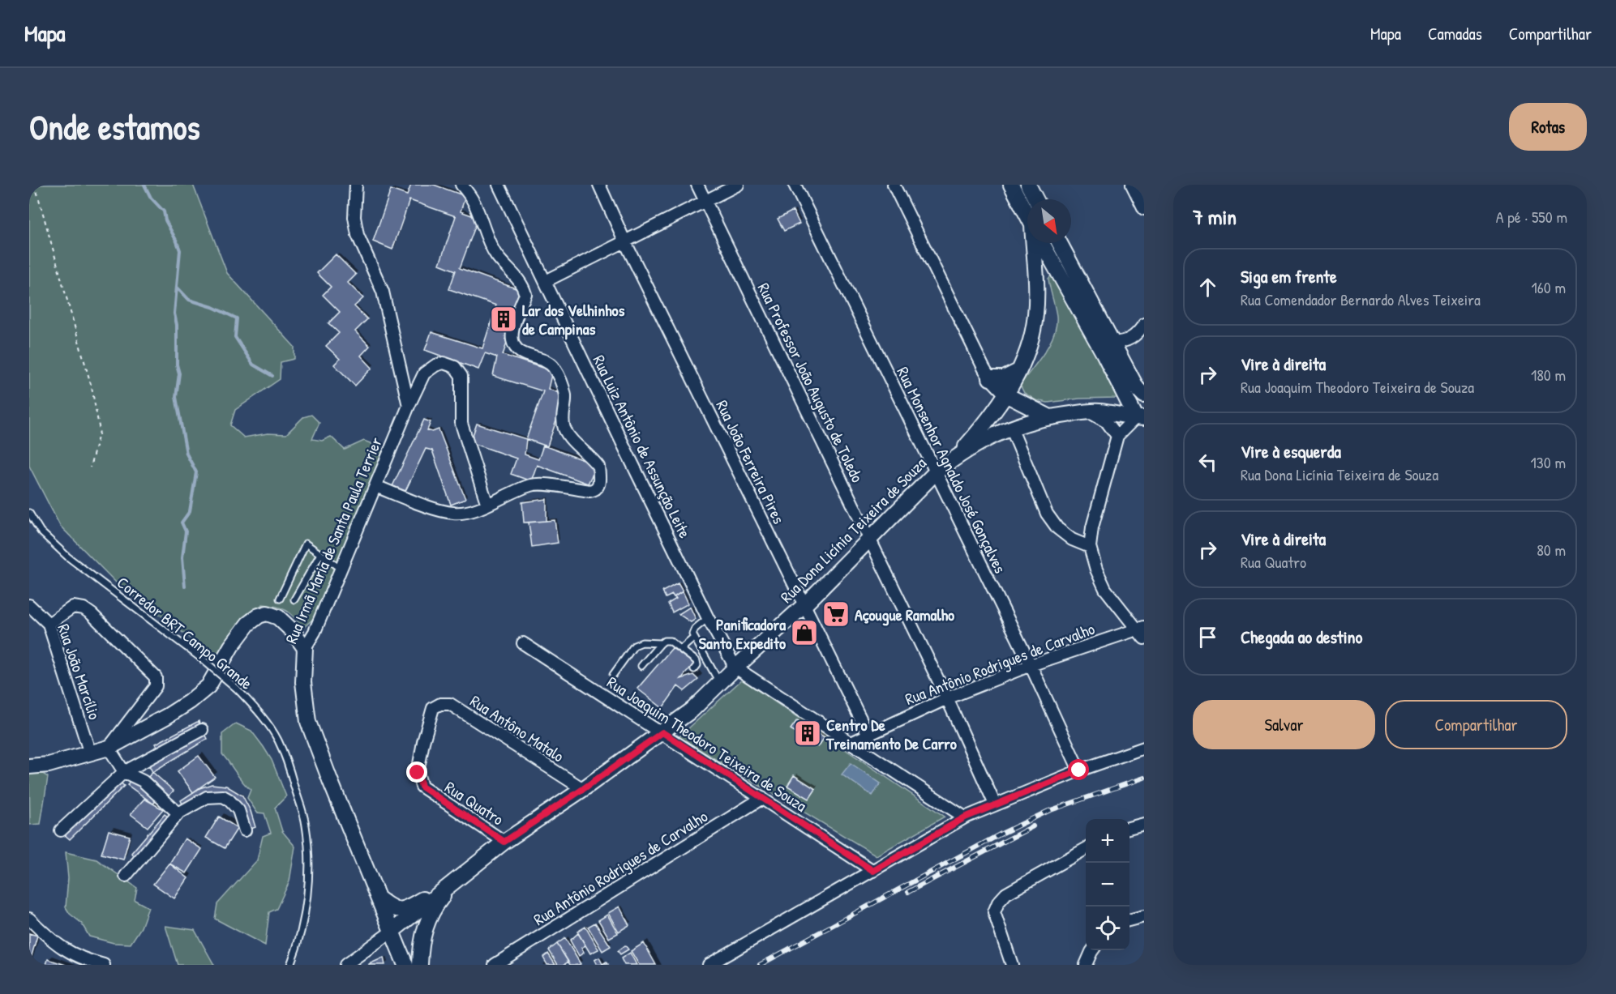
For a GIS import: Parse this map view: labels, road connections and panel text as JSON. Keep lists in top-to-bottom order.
{
  "streets": {
    "main road": ["Rua Dona Licínia Teixeira de Souza", "Rua Irmã Maria de Santa Paula Terrier"],
    "street": [
      "Rua Professor João Augusto de Toledo",
      "Rua Luiz Antônio de Assunção Leite",
      "Rua João Ferreira Pires",
      "Rua Monsenhor Agnaldo José Gonçalves",
      "Rua Antônio Rodrigues de Carvalho",
      "Rua João Marcílio",
      "Rua Antôno Matalo",
      "Rua Joaquim Theodoro Teixeira de Souza",
      "Rua Quatro"
    ],
    "lane": ["Corredor BRT Campo Grande"]
  },
  "crossings": [
    ["Rua Professor João Augusto de Toledo", "Rua Dona Licínia Teixeira de Souza"],
    ["Rua Professor João Augusto de Toledo", "Rua Antônio Rodrigues de Carvalho"],
    ["Rua Luiz Antônio de Assunção Leite", "Rua Dona Licínia Teixeira de Souza"],
    ["Rua João Ferreira Pires", "Rua Dona Licínia Teixeira de Souza"],
    ["Rua João Ferreira Pires", "Rua Antônio Rodrigues de Carvalho"],
    ["Rua Monsenhor Agnaldo José Gonçalves", "Rua Dona Licínia Teixeira de Souza"],
    ["Rua Monsenhor Agnaldo José Gonçalves", "Rua Antônio Rodrigues de Carvalho"],
    ["Rua Dona Licínia Teixeira de Souza", "Rua Irmã Maria de Santa Paula Terrier"],
    ["Rua Dona Licínia Teixeira de Souza", "Rua Antôno Matalo"],
    ["Rua Dona Licínia Teixeira de Souza", "Rua Joaquim Theodoro Teixeira de Souza"],
    ["Rua Dona Licínia Teixeira de Souza", "Rua Quatro"],
    ["Rua Antônio Rodrigues de Carvalho", "Rua Joaquim Theodoro Teixeira de Souza"],
    ["Rua Antôno Matalo", "Rua Quatro"]
  ],
  "places": {
    "building": ["Lar dos Velhinhos de Campinas", "Centro De Treinamento De Carro"],
    "supermarket": ["Açougue Ramalho"],
    "shop": ["Panificadora Santo Expedito"]
  },
  "north": "bottom right",
  "page": {
    "header": "Mapa",
    "nav": ["Mapa", "Camadas", "Compartilhar"],
    "buttons": [
      "Rotas",
      ["Salvar", "Compartilhar"]
    ],
    "title": "Onde estamos",
    "heading": ["7 min", "A pé · 550 m"],
    "list": [
      ["Siga em frente", "Rua Comendador Bernardo Alves Teixeira", "160 m"],
      ["Vire à direita", "Rua Joaquim Theodoro Teixeira de Souza", "180 m"],
      ["Vire à esquerda", "Rua Dona Licínia Teixeira de Souza", "130 m"],
      ["Vire à direita", "Rua Quatro", "80 m"],
      "Chegada ao destino"
    ],
    "map_buttons": ["+", "−"]
  }
}
